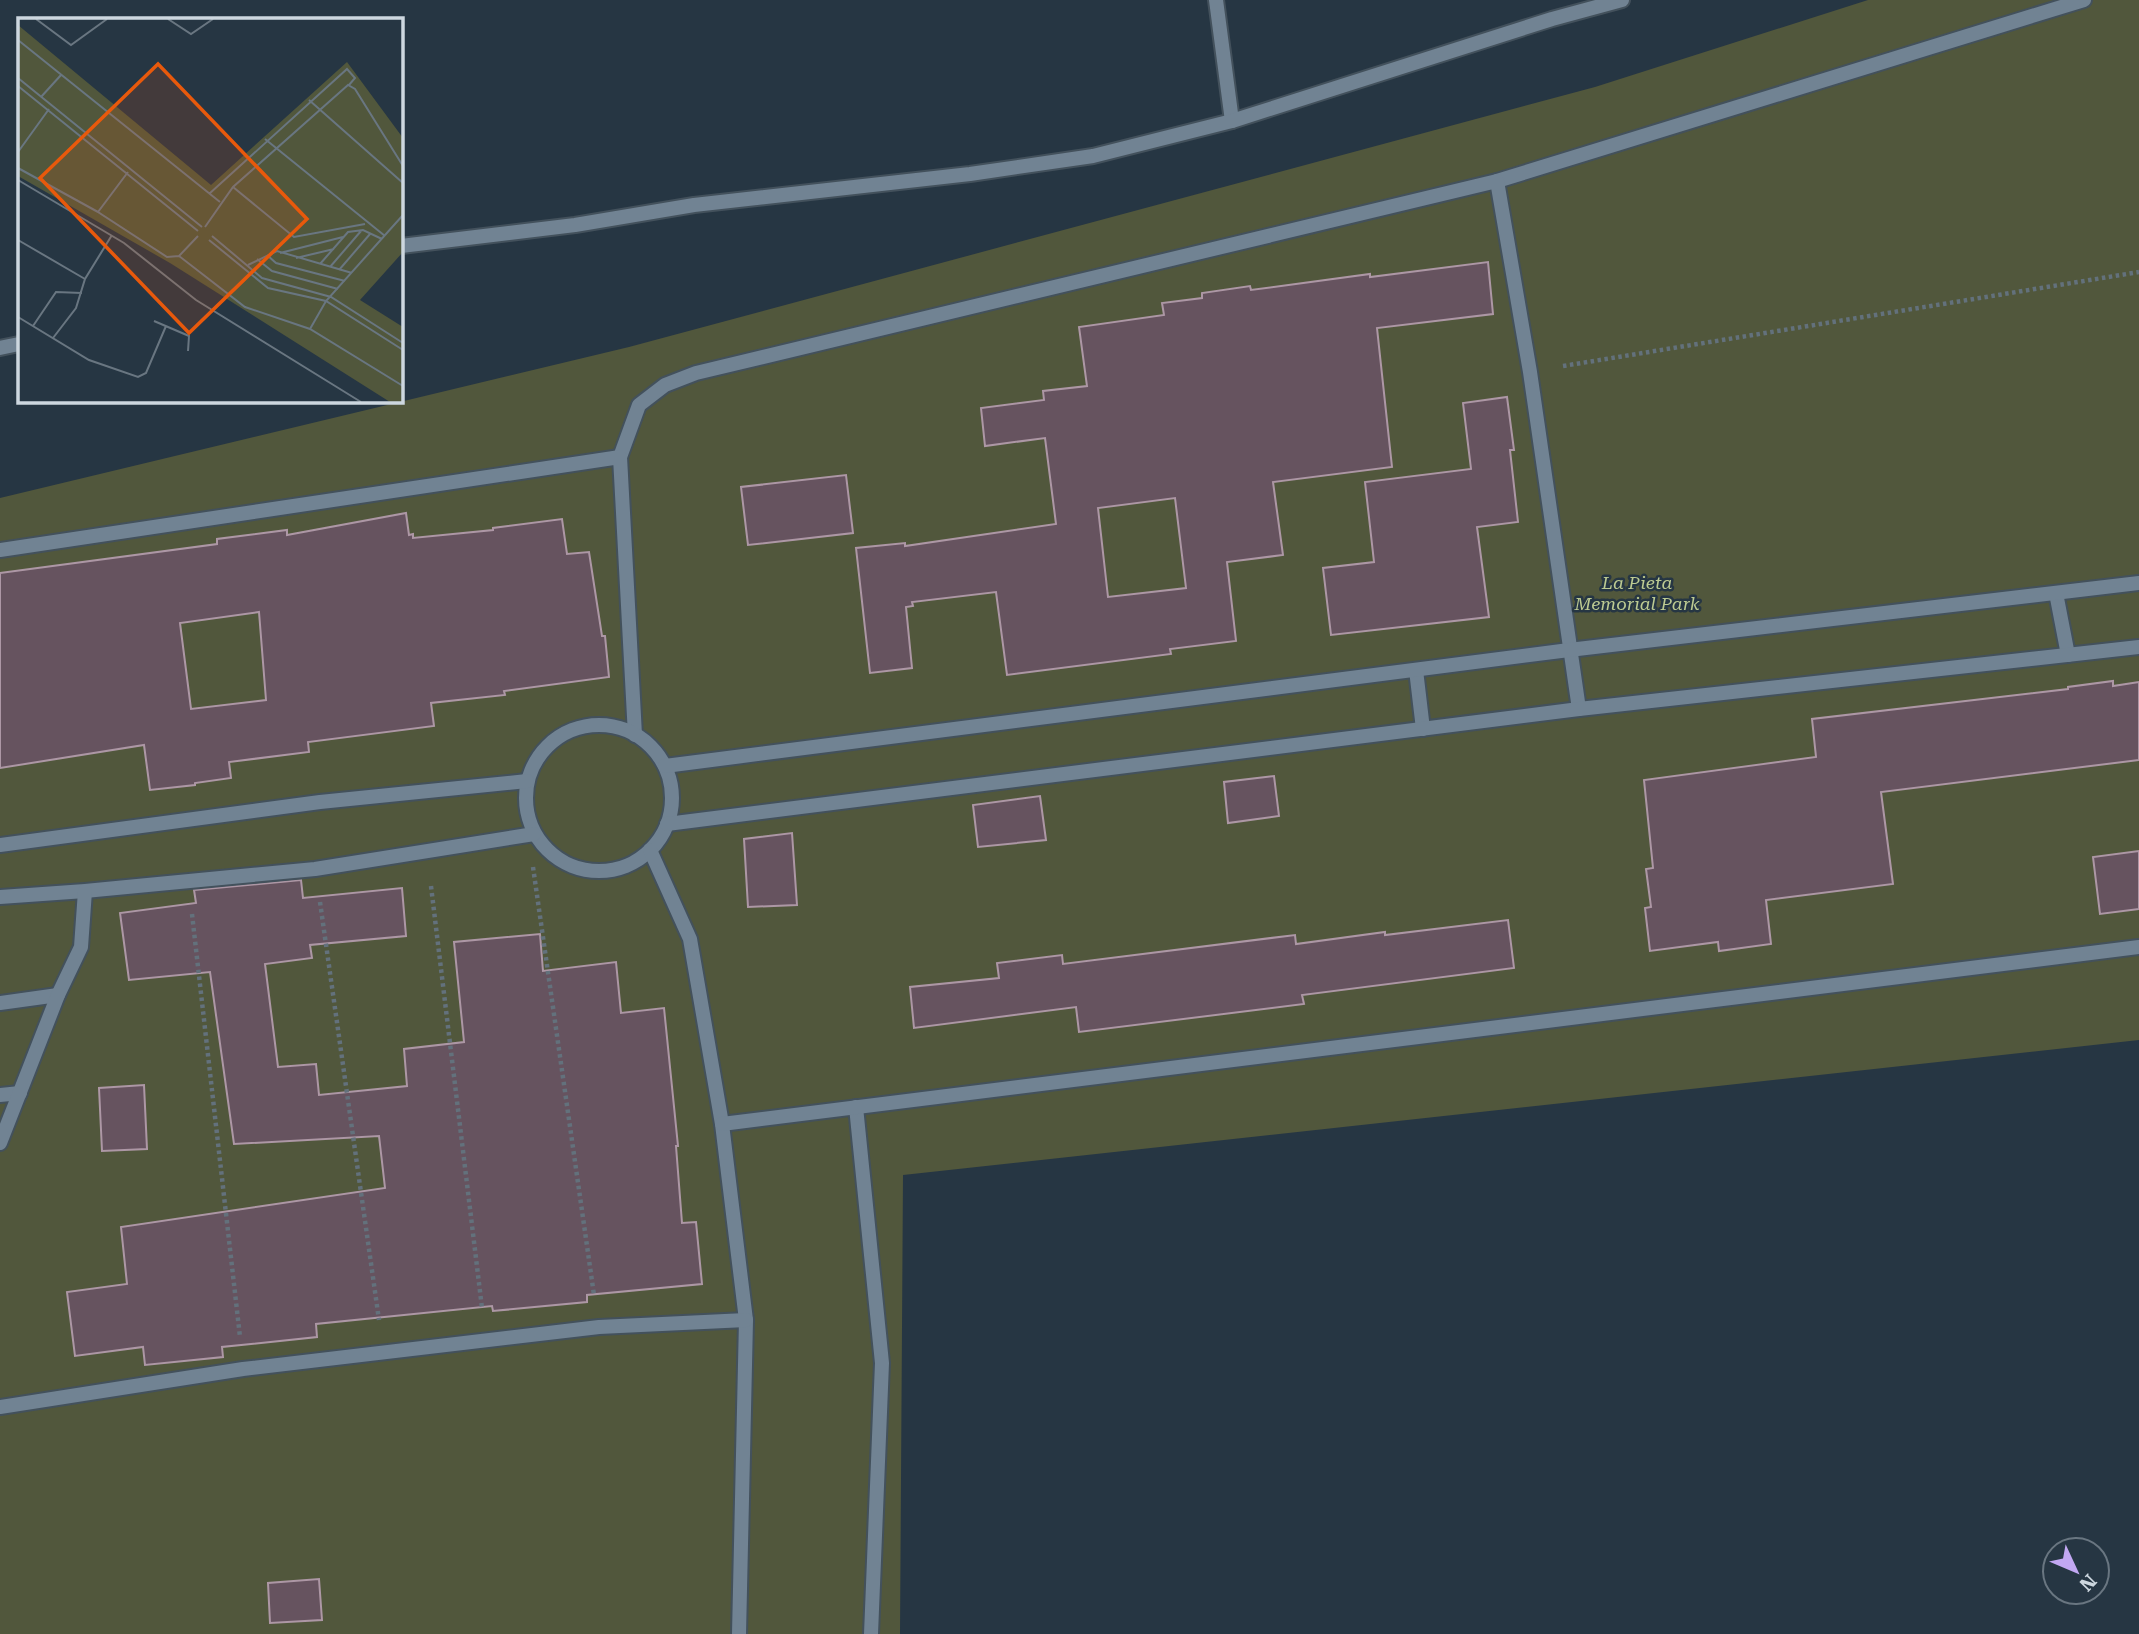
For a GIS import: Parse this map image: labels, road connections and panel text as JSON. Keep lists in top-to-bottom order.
{
  "parks": ["La Pieta Memorial Park"],
  "north": "bottom right"
}
